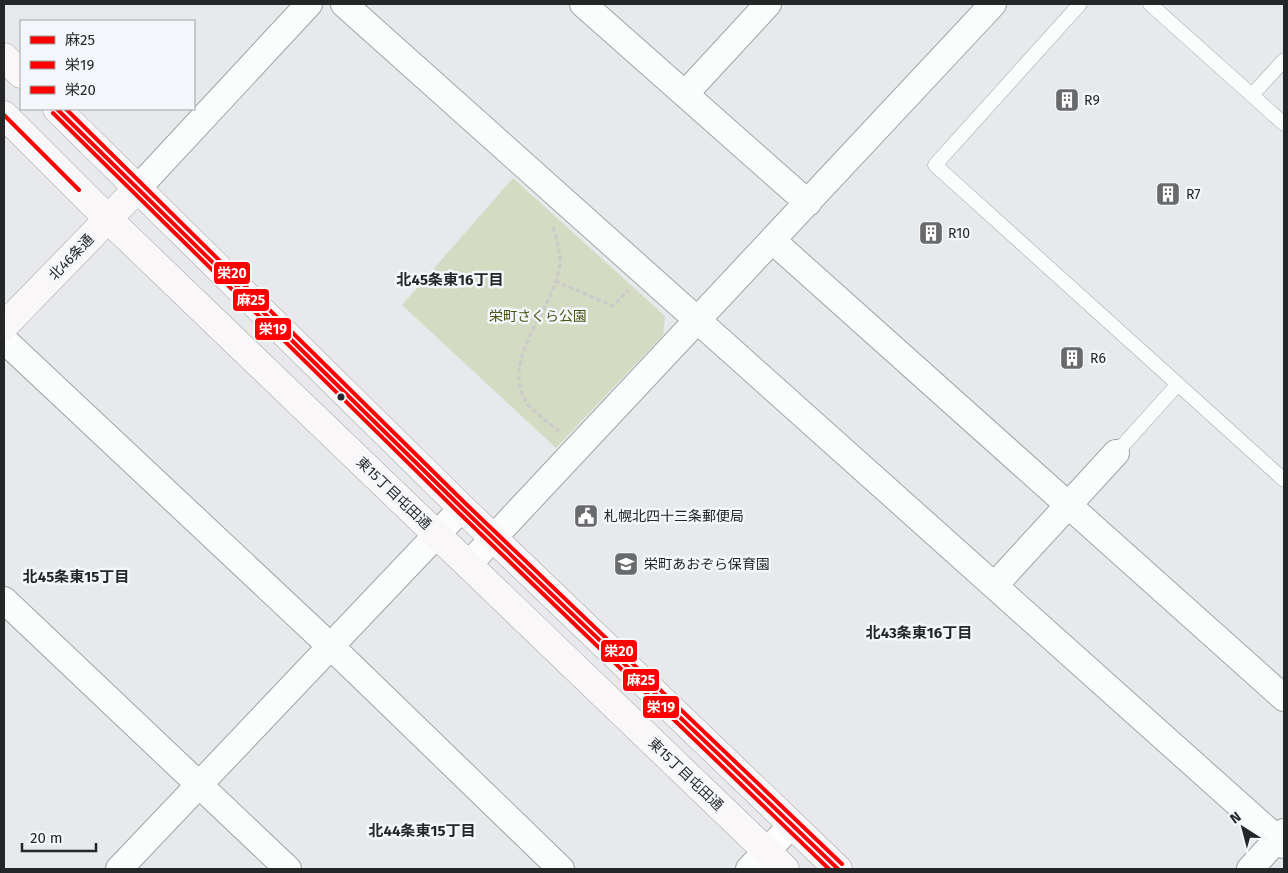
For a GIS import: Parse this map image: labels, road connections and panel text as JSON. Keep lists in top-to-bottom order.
{
  "streets": {
    "street": ["北46条通", "東15丁目屯田通"]
  },
  "crossings": [
    ["北46条通", "東15丁目屯田通"]
  ],
  "districts": [
    "北45条東16丁目",
    "北45条東15丁目",
    "北43条東16丁目",
    "北44条東15丁目"
  ],
  "parks": ["栄町さくら公園"],
  "places": {
    "building": [
      "R9",
      "R7",
      "R10",
      "R6"
    ],
    "public building": ["札幌北四十三条郵便局"],
    "school or university": ["栄町あおぞら保育園"]
  },
  "lines": ["transit line 麻25", "transit line 栄20", "transit line 栄19"],
  "legend": ["麻25", "栄19", "栄20"],
  "scale_bar": "20 m",
  "north": "top left"
}
